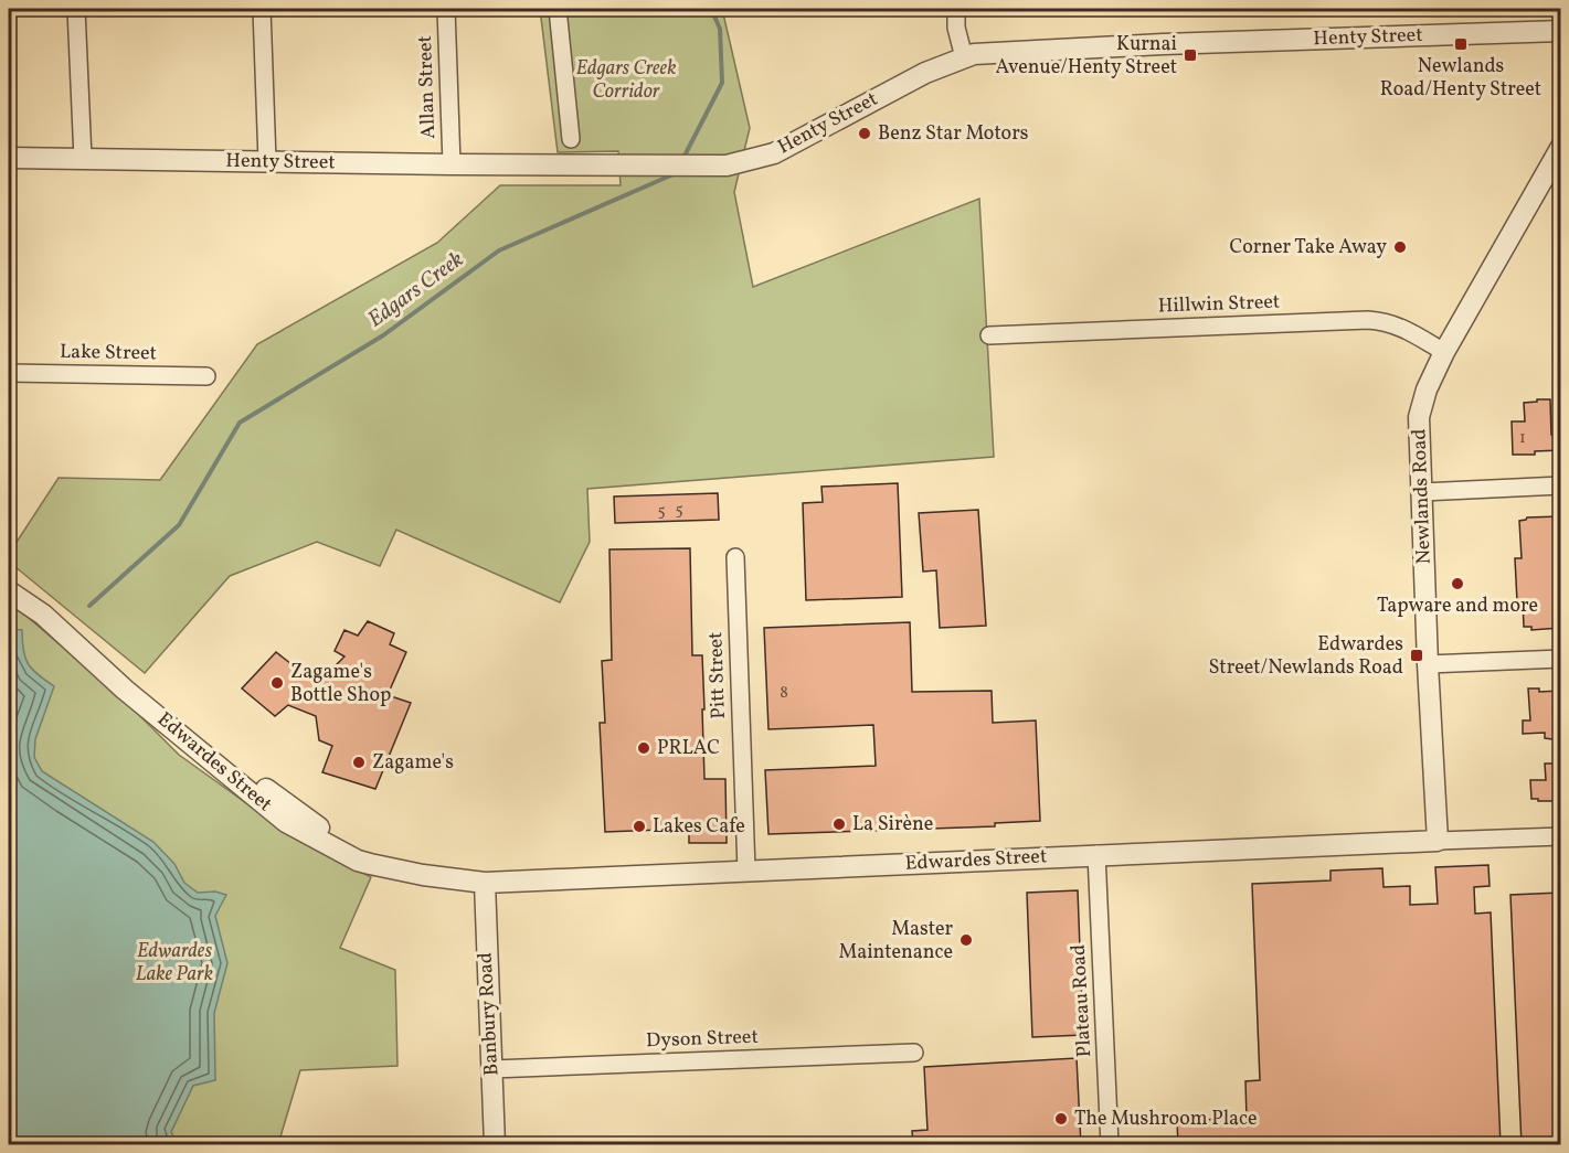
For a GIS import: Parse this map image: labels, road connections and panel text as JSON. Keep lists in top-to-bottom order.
{
  "streets": {
    "street": [
      "Henty Street",
      "Allan Street",
      "Hillwin Street",
      "Lake Street",
      "Newlands Road",
      "Pitt Street",
      "Edwardes Street",
      "Plateau Road",
      "Banbury Road",
      "Dyson Street"
    ]
  },
  "crossings": [
    ["Henty Street", "Allan Street"],
    ["Hillwin Street", "Newlands Road"],
    ["Newlands Road", "Edwardes Street"],
    ["Pitt Street", "Edwardes Street"],
    ["Edwardes Street", "Plateau Road"],
    ["Edwardes Street", "Banbury Road"],
    ["Banbury Road", "Dyson Street"]
  ],
  "water": ["Edgars Creek"],
  "parks": ["Edgars Creek Corridor", "Edwardes Lake Park"],
  "places": {
    "transit": ["Newlands Road/Henty Street", "Kurnai Avenue/Henty Street", "Edwardes Street/Newlands Road"],
    "other": [
      "Benz Star Motors",
      "Corner Take Away",
      "Tapware and more",
      "Zagame's Bottle Shop",
      "PRLAC",
      "Zagame's",
      "La Sirène",
      "Lakes Cafe",
      "Master Maintenance",
      "The Mushroom Place"
    ]
  },
  "house_numbers": [
    "1",
    "5",
    "5",
    "8"
  ]
}
